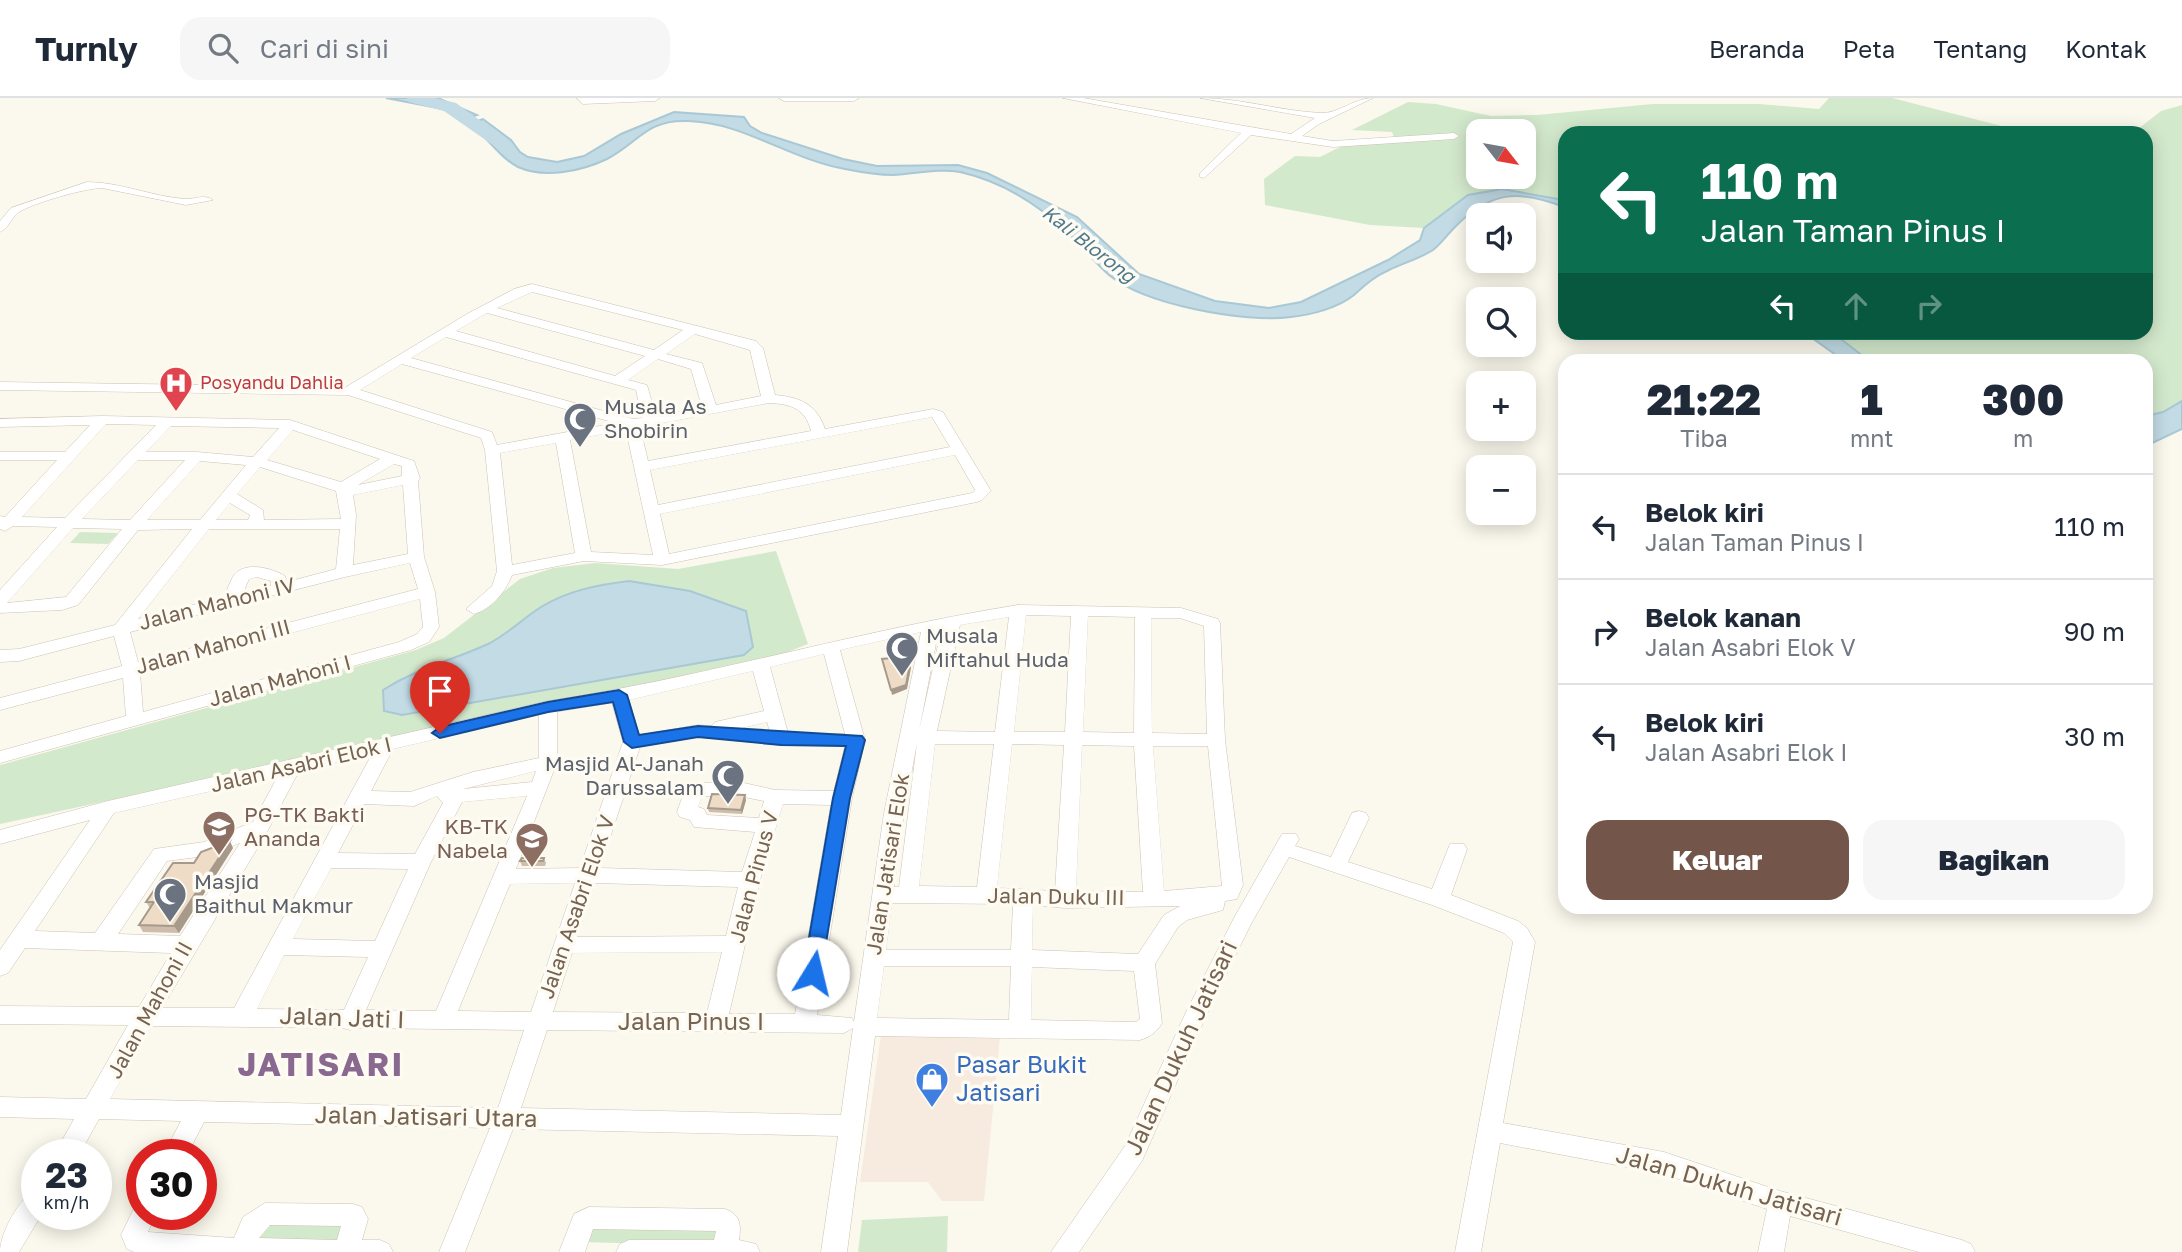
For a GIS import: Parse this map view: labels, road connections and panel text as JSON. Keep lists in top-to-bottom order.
{
  "streets": {
    "street": [
      "Jalan Mahoni IV",
      "Jalan Mahoni III",
      "Jalan Mahoni I",
      "Jalan Asabri Elok I",
      "Jalan Jatisari Elok",
      "Jalan Pinus V",
      "Jalan Duku III",
      "Jalan Asabri Elok V",
      "Jalan Mahoni II",
      "Jalan Jati I",
      "Jalan Pinus I",
      "Jalan Dukuh Jatisari",
      "Jalan Jatisari Utara"
    ]
  },
  "crossings": [
    ["Jalan Mahoni III", "Jalan Mahoni I"],
    ["Jalan Asabri Elok I", "Jalan Jatisari Elok"],
    ["Jalan Asabri Elok I", "Jalan Mahoni II"],
    ["Jalan Jatisari Elok", "Jalan Duku III"],
    ["Jalan Jatisari Elok", "Jalan Pinus I"],
    ["Jalan Jatisari Elok", "Jalan Jatisari Utara"],
    ["Jalan Pinus V", "Jalan Pinus I"],
    ["Jalan Asabri Elok V", "Jalan Jati I"],
    ["Jalan Asabri Elok V", "Jalan Pinus I"],
    ["Jalan Asabri Elok V", "Jalan Jatisari Utara"],
    ["Jalan Mahoni II", "Jalan Jati I"],
    ["Jalan Mahoni II", "Jalan Jatisari Utara"],
    ["Jalan Jati I", "Jalan Pinus I"]
  ],
  "districts": ["JATISARI"],
  "water": ["Kali Blorong"],
  "places": {
    "hospital": ["Posyandu Dahlia"],
    "mosque": [
      "Musala As Shobirin",
      "Musala Miftahul Huda",
      "Masjid Al-Janah Darussalam",
      "Masjid Baithul Makmur"
    ],
    "school or university": ["PG-TK Bakti Ananda", "KB-TK Nabela"],
    "shop": ["Pasar Bukit Jatisari"]
  },
  "north": "bottom right",
  "page": {
    "header": "Turnly",
    "search": "Cari di sini",
    "nav": [
      "Beranda",
      "Peta",
      "Tentang",
      "Kontak"
    ],
    "map_buttons": ["+", "−"],
    "turn": ["110 m", "Jalan Taman Pinus I"],
    "eta": [
      "21:22",
      "Tiba",
      "1",
      "mnt",
      "300",
      "m"
    ],
    "list": [
      {
        "name": "Belok kiri",
        "note": "Jalan Taman Pinus I",
        "value": "110 m"
      },
      {
        "name": "Belok kanan",
        "note": "Jalan Asabri Elok V",
        "value": "90 m"
      },
      {
        "name": "Belok kiri",
        "note": "Jalan Asabri Elok I",
        "value": "30 m"
      }
    ],
    "buttons": ["Keluar", "Bagikan"],
    "speed": "23 km/h",
    "limit": "30"
  }
}
